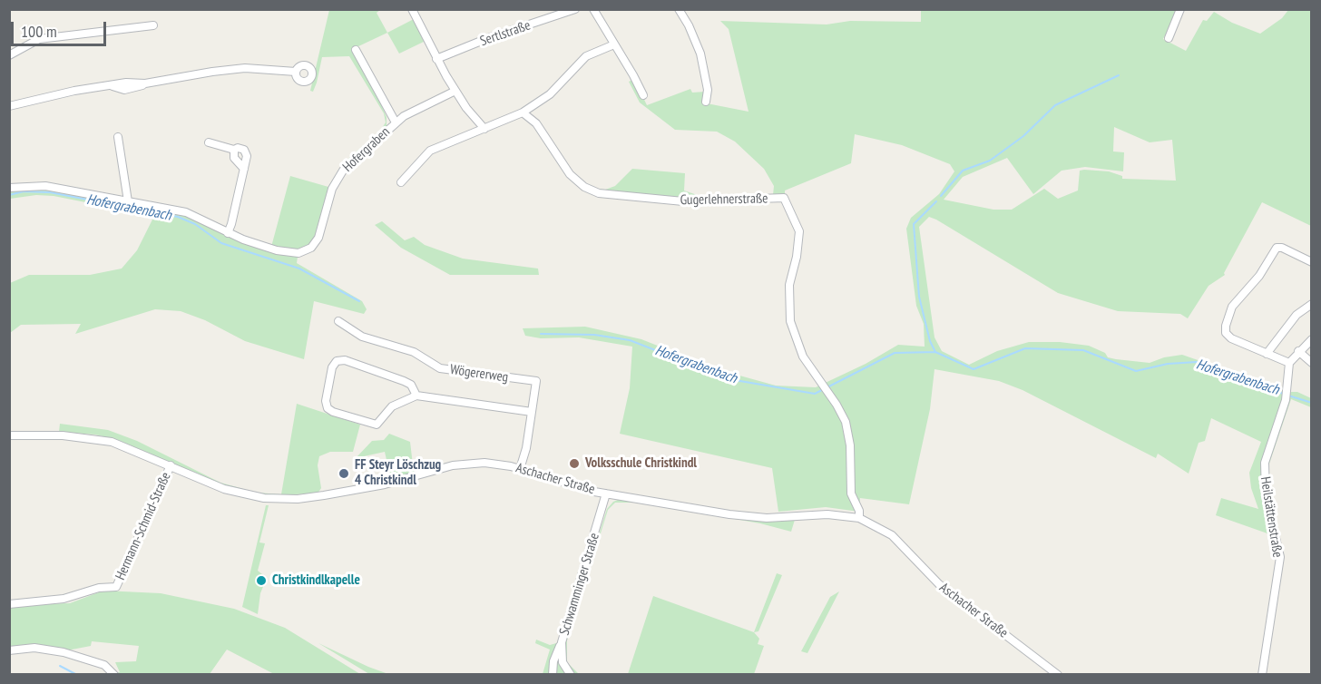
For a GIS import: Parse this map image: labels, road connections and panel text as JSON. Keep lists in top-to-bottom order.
{
  "streets": {
    "street": [
      "Sertlstraße",
      "Hofergraben",
      "Gugerlehnerstraße",
      "Wögererweg",
      "Aschacher Straße",
      "Heilstättenstraße",
      "Hermann-Schmid-Straße",
      "Schwamminger Straße"
    ]
  },
  "crossings": [
    ["Gugerlehnerstraße", "Aschacher Straße"],
    ["Wögererweg", "Aschacher Straße"],
    ["Aschacher Straße", "Hermann-Schmid-Straße"],
    ["Aschacher Straße", "Schwamminger Straße"]
  ],
  "water": ["Hofergrabenbach"],
  "places": ["Volksschule Christkindl", "FF Steyr Löschzug 4 Christkindl", "Christkindlkapelle"],
  "scale_bar": "100 m"
}
